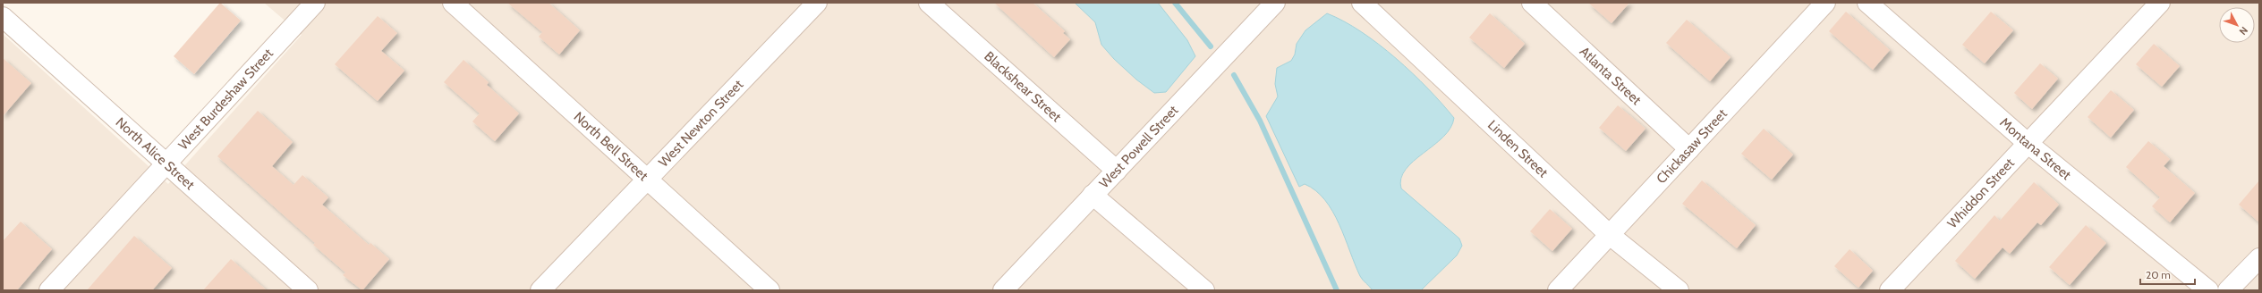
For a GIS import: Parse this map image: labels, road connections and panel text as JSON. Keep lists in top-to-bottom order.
{
  "streets": {
    "street": [
      "Atlanta Street",
      "Blackshear Street",
      "West Burdeshaw Street",
      "West Newton Street",
      "West Powell Street",
      "Chickasaw Street",
      "North Bell Street",
      "Linden Street",
      "Montana Street",
      "North Alice Street",
      "Whiddon Street"
    ]
  },
  "crossings": [
    ["Atlanta Street", "Chickasaw Street"],
    ["Blackshear Street", "West Powell Street"],
    ["West Burdeshaw Street", "North Alice Street"],
    ["West Newton Street", "North Bell Street"],
    ["Chickasaw Street", "Linden Street"],
    ["Montana Street", "Whiddon Street"]
  ],
  "scale_bar": "20 m",
  "north": "bottom right"
}
